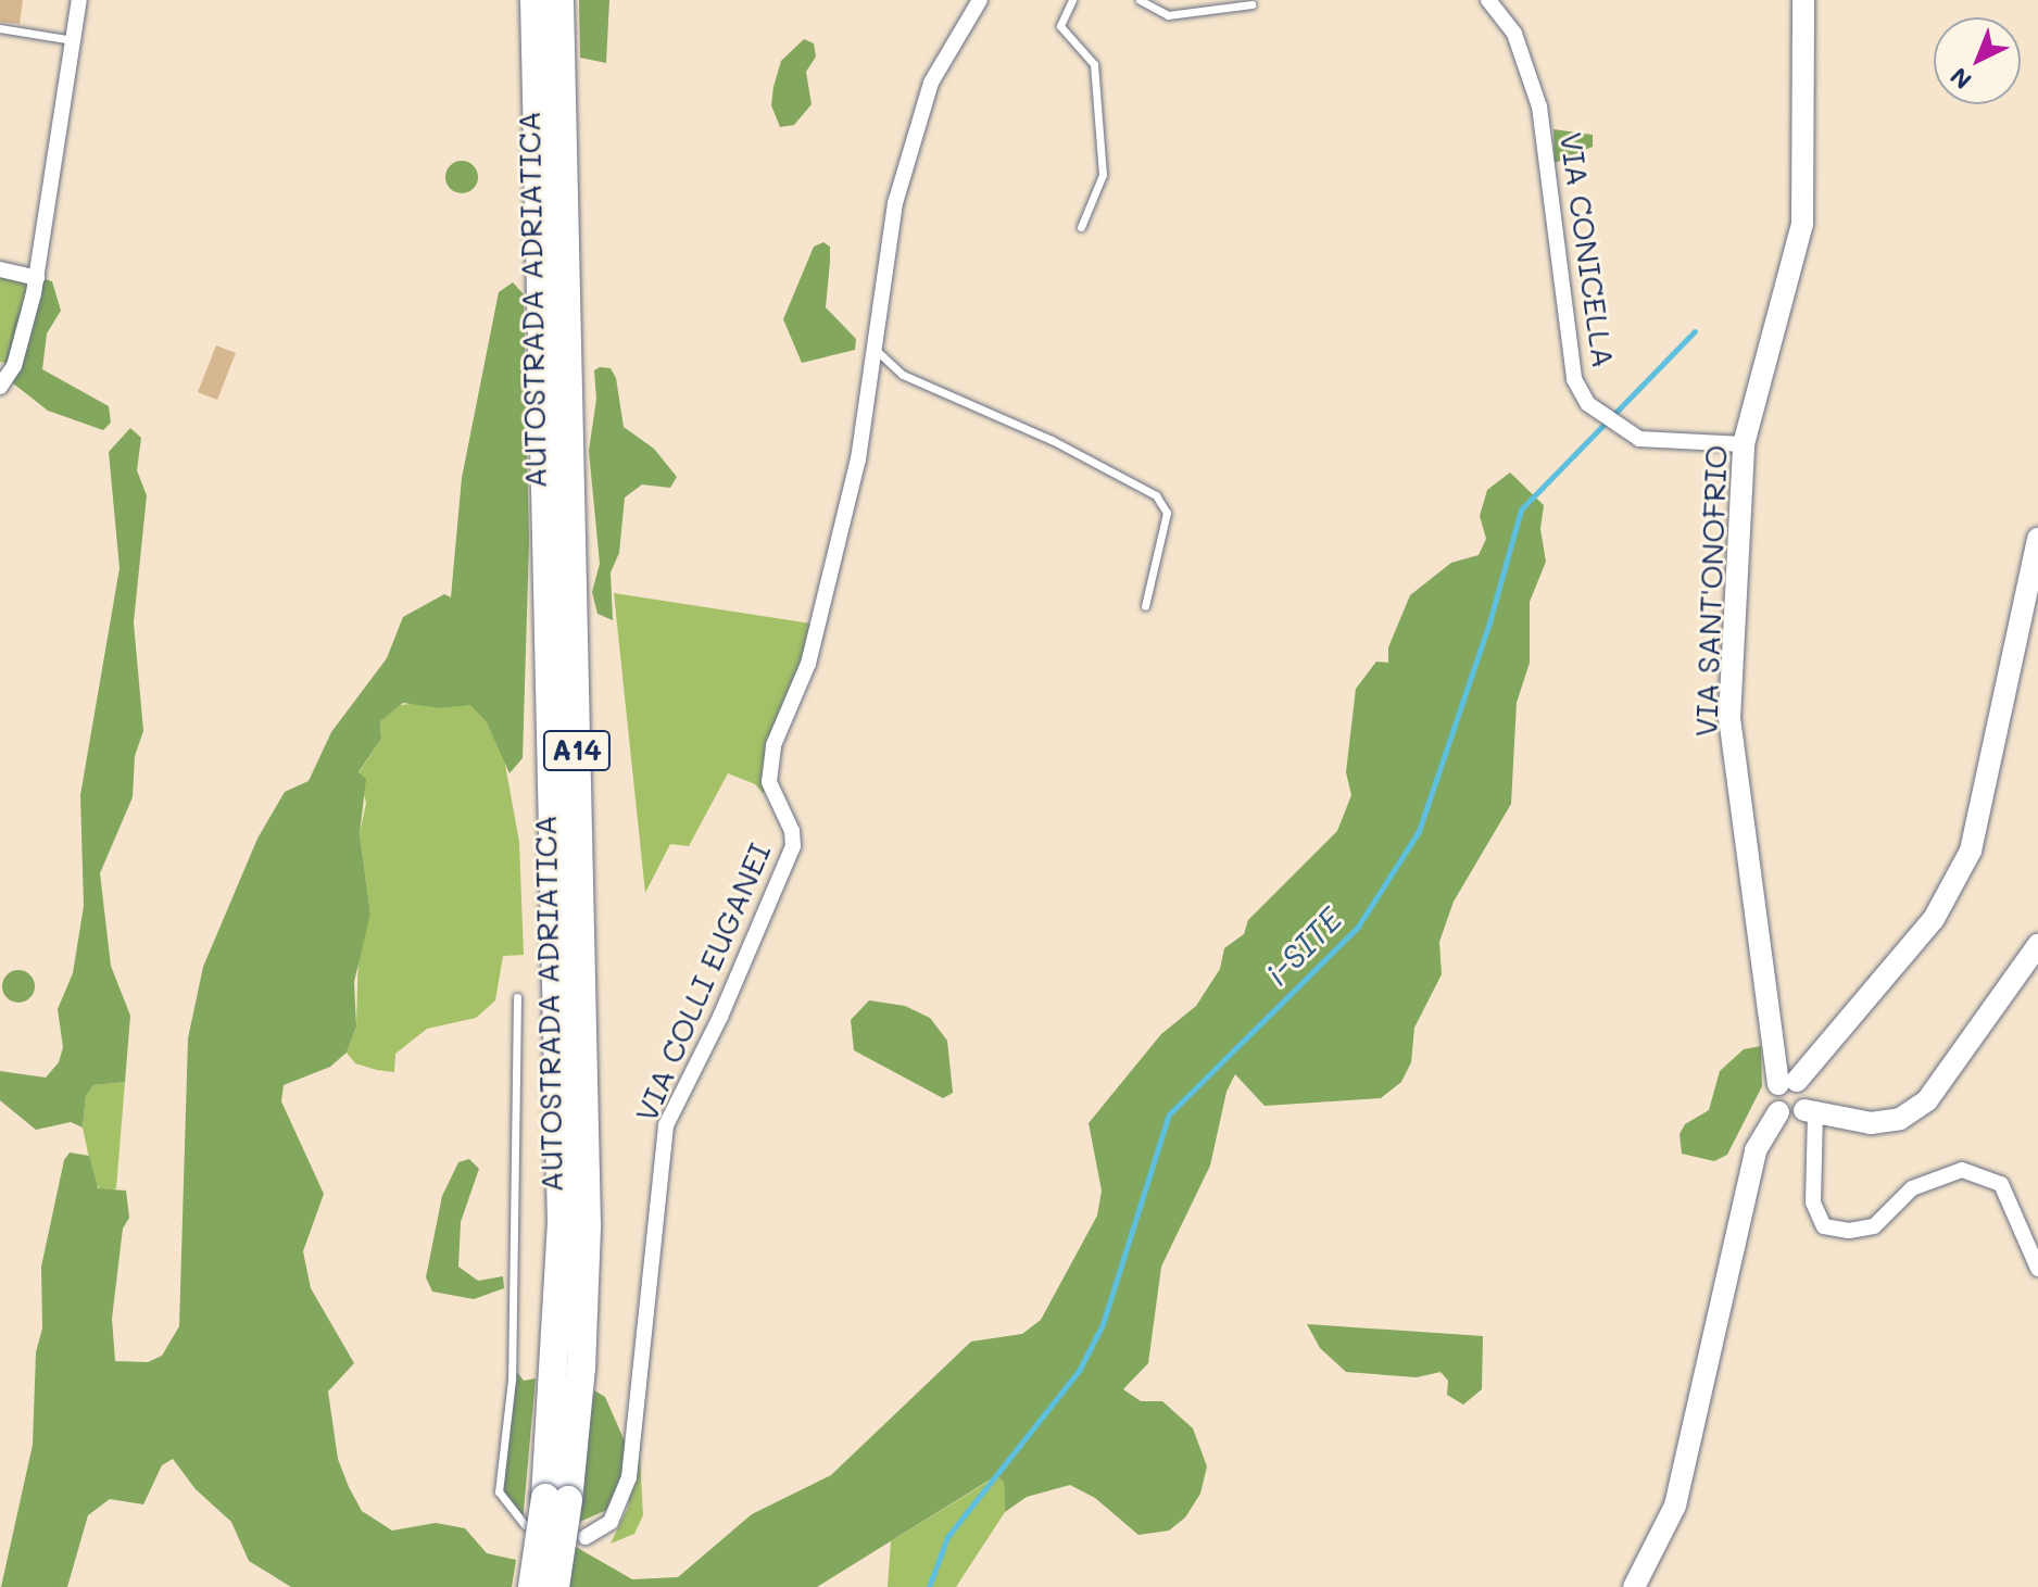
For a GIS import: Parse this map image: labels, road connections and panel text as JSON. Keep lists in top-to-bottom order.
{
  "streets": {
    "highway": ["AUTOSTRADA ADRIATICA", "A14"],
    "street": ["VIA CONICELLA", "VIA SANT'ONOFRIO", "VIA COLLI EUGANEI"]
  },
  "crossings": [
    ["VIA CONICELLA", "VIA SANT'ONOFRIO"]
  ],
  "water": ["i-SITE"],
  "north": "bottom left"
}
